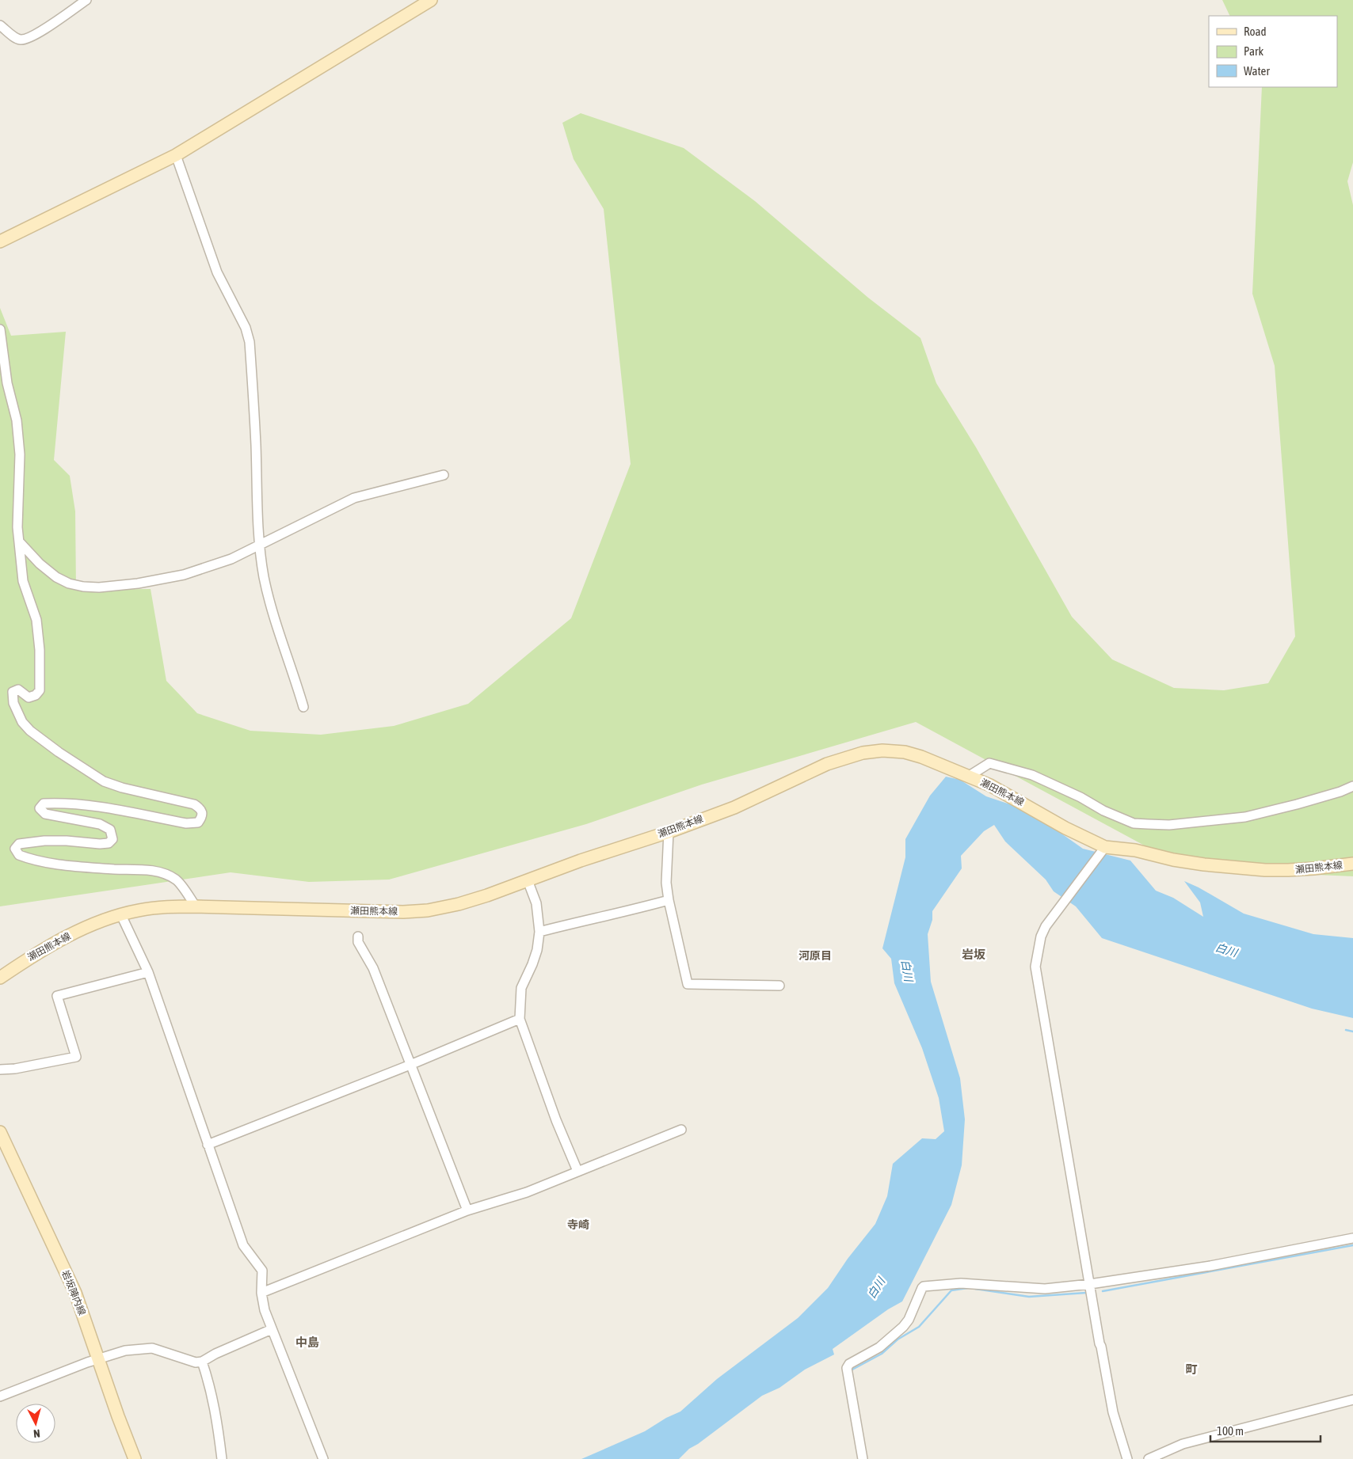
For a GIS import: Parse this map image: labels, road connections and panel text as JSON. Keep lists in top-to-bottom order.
{
  "streets": {
    "main road": ["瀬田熊本線", "岩坂陣内線"]
  },
  "districts": [
    "岩坂",
    "河原目",
    "寺崎",
    "中島",
    "町"
  ],
  "water": ["白川"],
  "legend": ["Road", "Park", "Water"],
  "scale_bar": "100 m",
  "north": "bottom"
}
